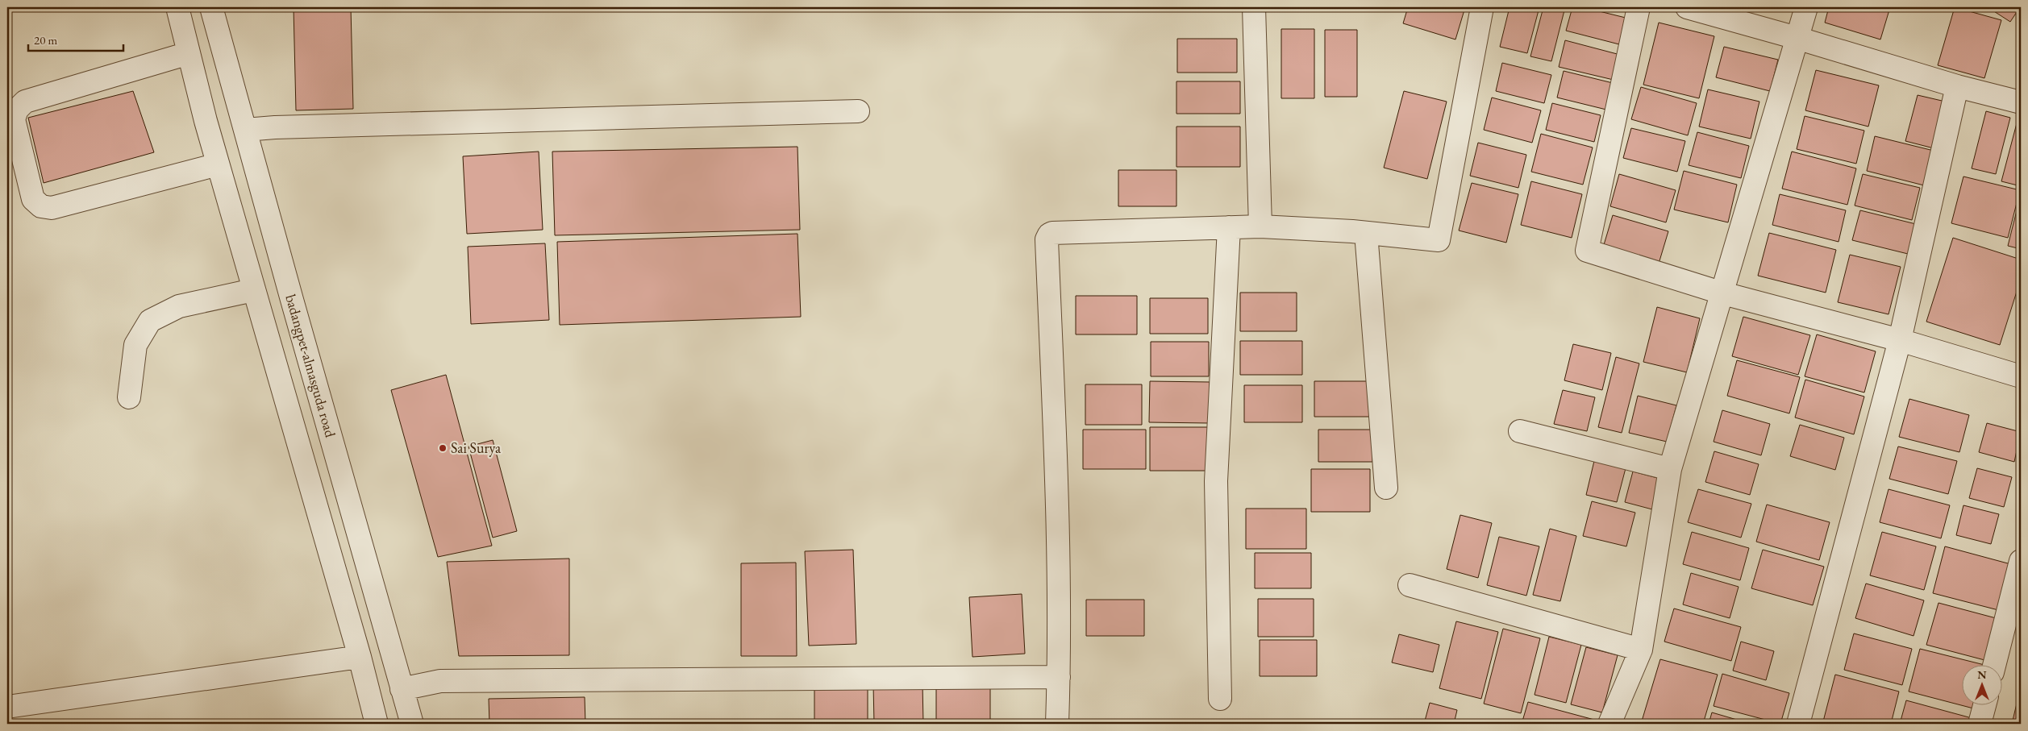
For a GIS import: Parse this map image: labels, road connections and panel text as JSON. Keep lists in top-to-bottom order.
{
  "streets": {
    "street": ["badangpet-almasguda road"]
  },
  "places": ["Sai Surya"],
  "scale_bar": "20 m",
  "north": "top"
}
